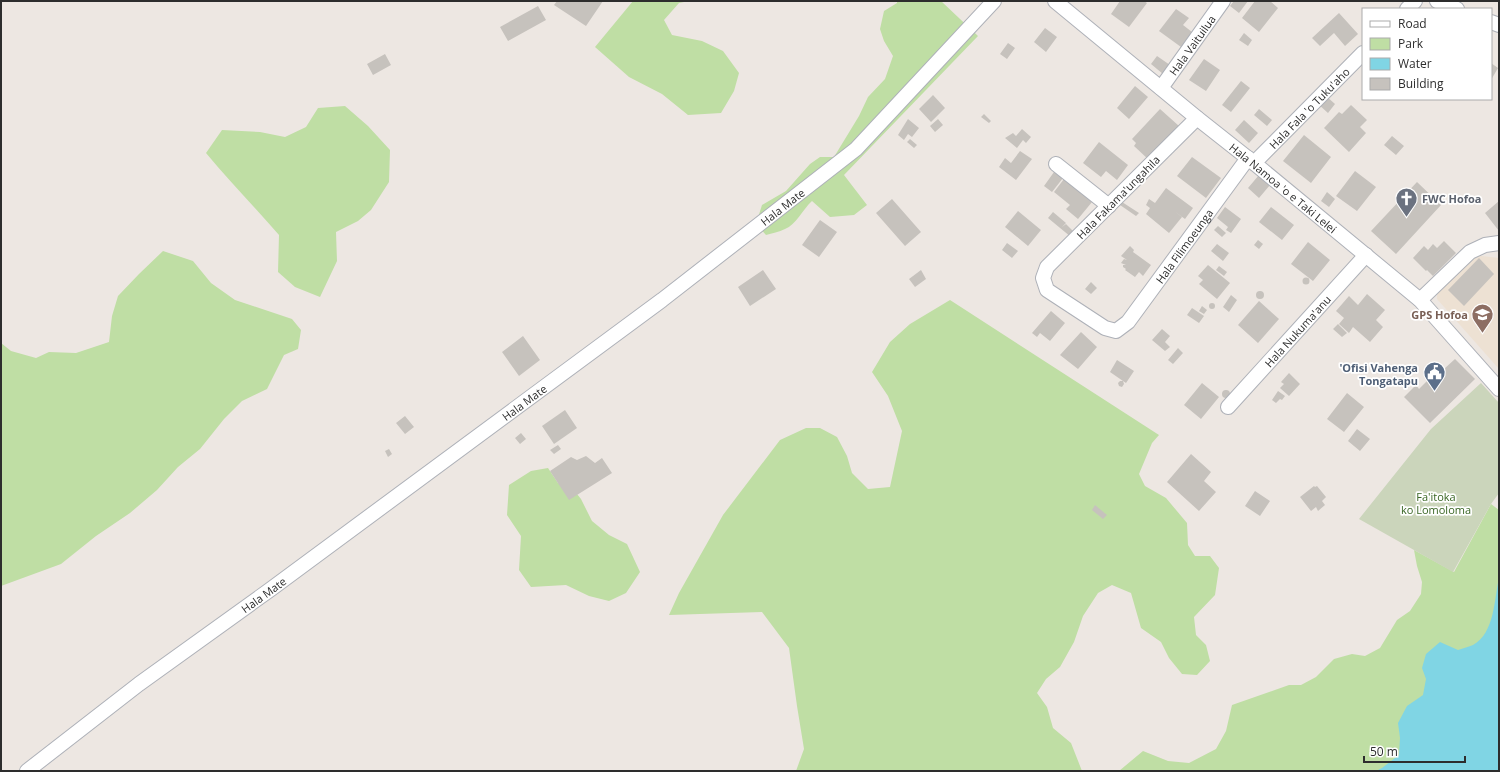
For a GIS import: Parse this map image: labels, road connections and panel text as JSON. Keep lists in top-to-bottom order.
{
  "streets": {
    "street": [
      "Hala Vaituilua",
      "Hala Fala 'o Tuku'aho",
      "Hala Namoa 'o e Taki Lelei",
      "Hala Fakama'ungahila",
      "Hala Mate",
      "Hala Filimoeunga",
      "Hala Nukuma'anu"
    ]
  },
  "crossings": [
    ["Hala Vaituilua", "Hala Namoa 'o e Taki Lelei"],
    ["Hala Fala 'o Tuku'aho", "Hala Namoa 'o e Taki Lelei"],
    ["Hala Fala 'o Tuku'aho", "Hala Filimoeunga"],
    ["Hala Namoa 'o e Taki Lelei", "Hala Fakama'ungahila"],
    ["Hala Namoa 'o e Taki Lelei", "Hala Filimoeunga"],
    ["Hala Namoa 'o e Taki Lelei", "Hala Nukuma'anu"],
    ["Hala Fakama'ungahila", "Hala Filimoeunga"]
  ],
  "parks": ["Fa'itoka ko Lomoloma"],
  "places": {
    "church": ["FWC Hofoa"],
    "school or university": ["GPS Hofoa"],
    "public building": ["'Ofisi Vahenga Tongatapu"]
  },
  "legend": [
    "Road",
    "Park",
    "Water",
    "Building"
  ],
  "scale_bar": "50 m"
}
